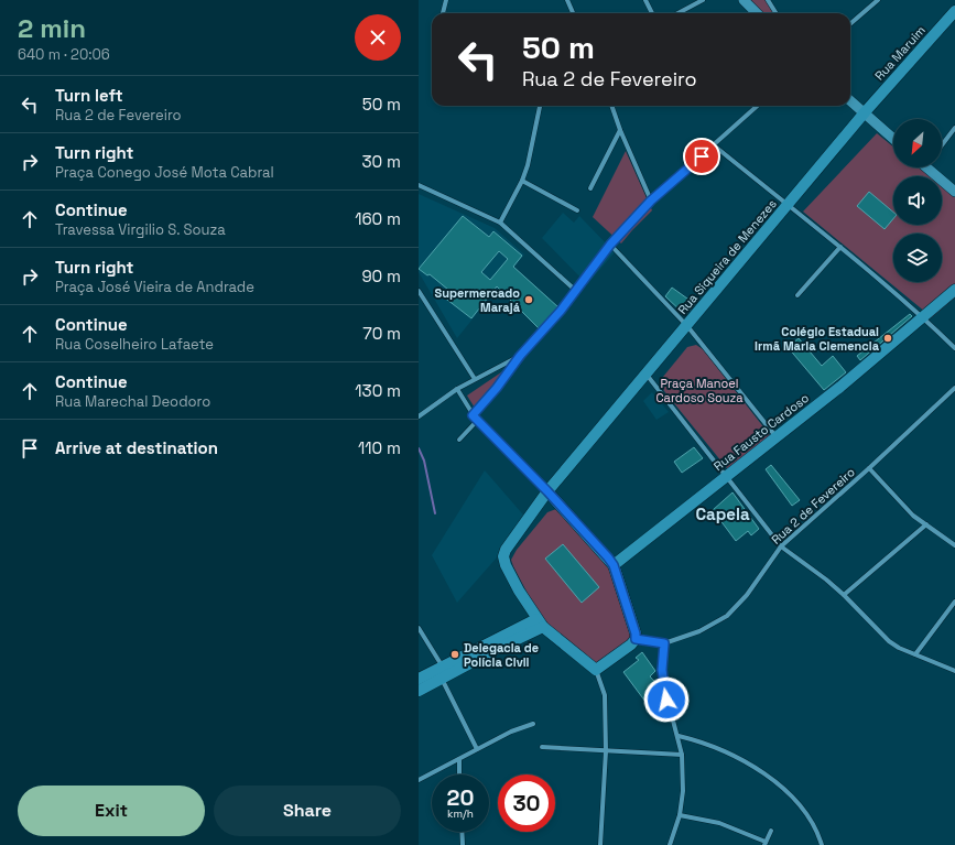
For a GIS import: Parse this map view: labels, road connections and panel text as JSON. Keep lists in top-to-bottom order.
{
  "streets": {
    "main road": ["Rua Maruim", "Rua Siqueira de Menezes", "Rua Fausto Cardoso"],
    "street": ["Rua 2 de Fevereiro"]
  },
  "crossings": [
    ["Rua Maruim", "Rua Siqueira de Menezes"]
  ],
  "districts": ["Capela"],
  "parks": ["Praça Manoel Cardoso Souza"],
  "places": ["Supermercado Marajá", "Colégio Estadual Irmã Maria Clemencia", "Delegacia de Polícia Civil"],
  "north": "bottom left",
  "page": {
    "heading": ["2 min", "640 m · 20:06"],
    "turn": ["50 m", "Rua 2 de Fevereiro"],
    "list": [
      {
        "name": "Turn left",
        "note": "Rua 2 de Fevereiro",
        "value": "50 m"
      },
      {
        "name": "Turn right",
        "note": "Praça Conego José Mota Cabral",
        "value": "30 m"
      },
      {
        "name": "Continue",
        "note": "Travessa Virgilio S. Souza",
        "value": "160 m"
      },
      {
        "name": "Turn right",
        "note": "Praça José Vieira de Andrade",
        "value": "90 m"
      },
      {
        "name": "Continue",
        "note": "Rua Coselheiro Lafaete",
        "value": "70 m"
      },
      {
        "name": "Continue",
        "note": "Rua Marechal Deodoro",
        "value": "130 m"
      },
      {
        "name": "Arrive at destination",
        "value": "110 m"
      }
    ],
    "speed": "20 km/h",
    "limit": "30",
    "buttons": ["Exit", "Share"]
  }
}
